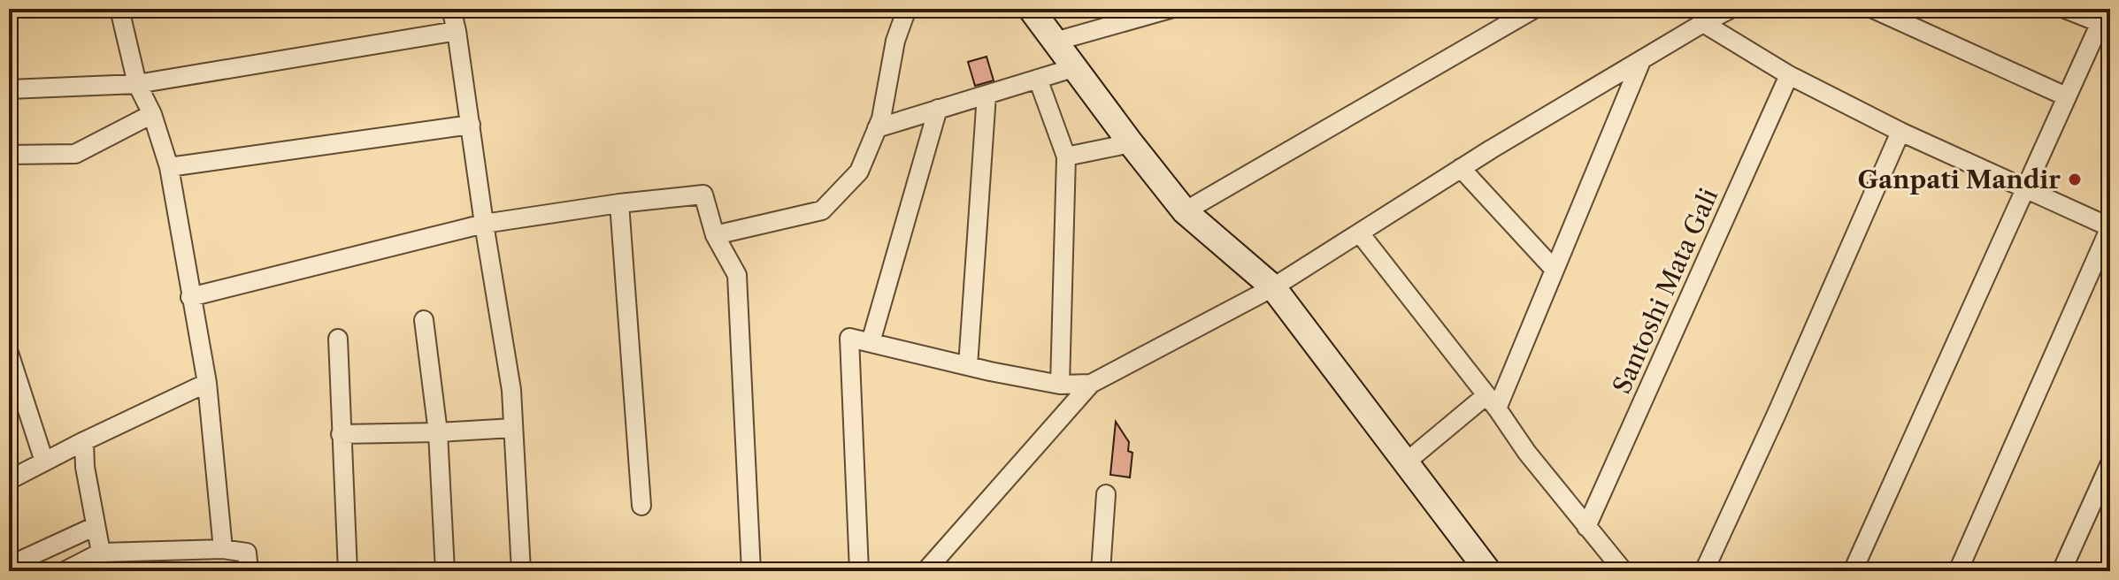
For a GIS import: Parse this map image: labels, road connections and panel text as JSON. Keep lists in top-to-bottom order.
{
  "streets": {
    "street": ["Santoshi Mata Gali"]
  },
  "places": ["Ganpati Mandir"]
}
